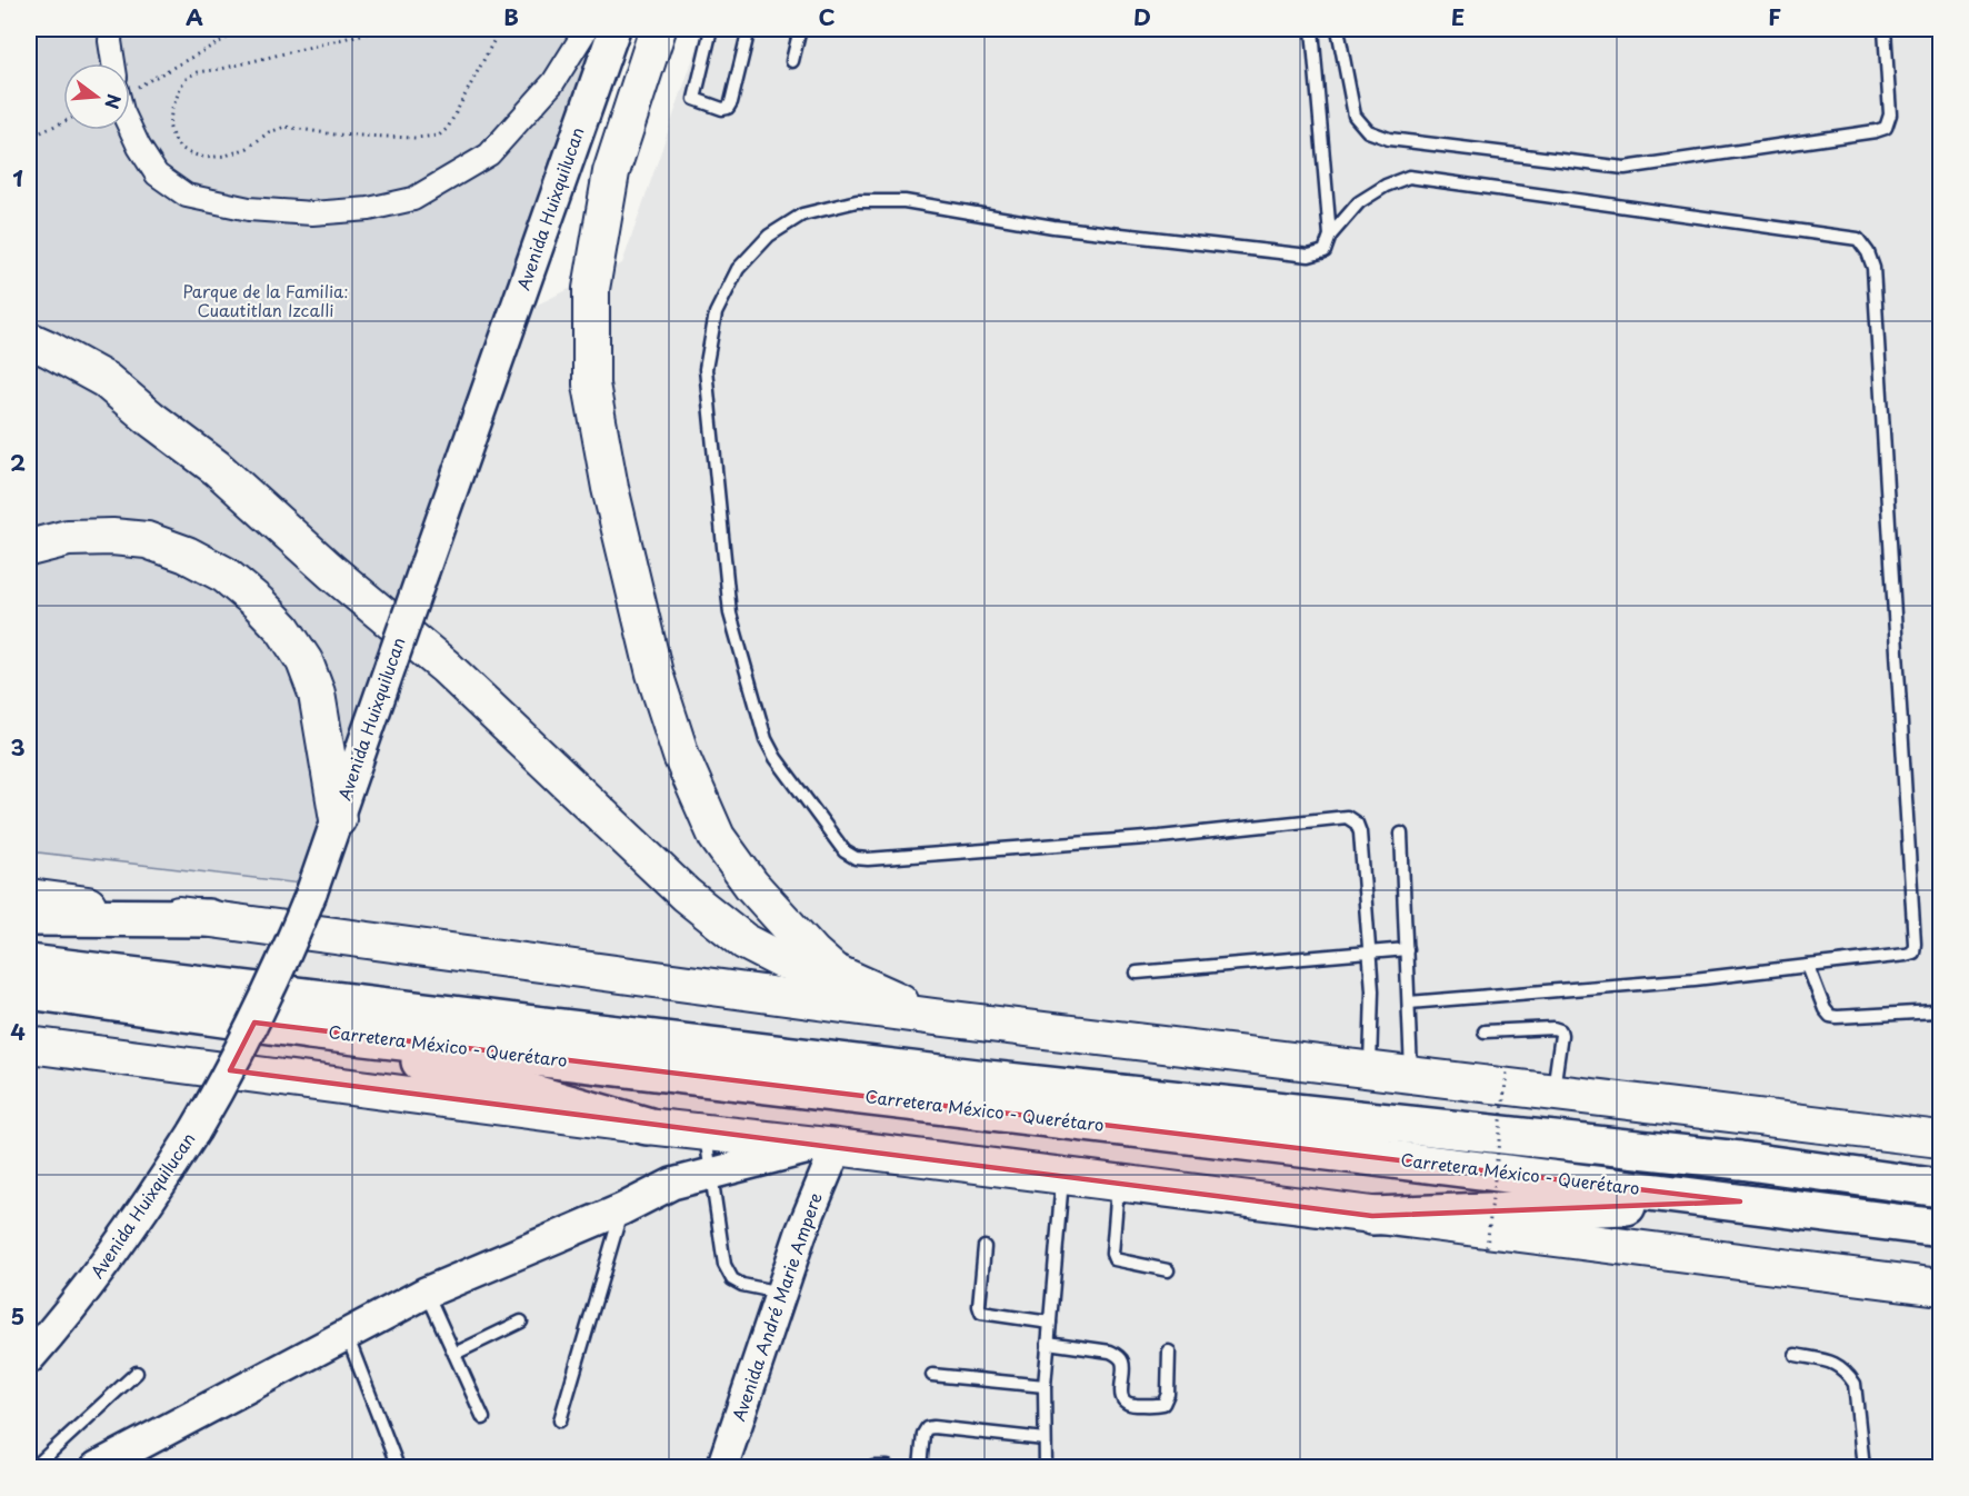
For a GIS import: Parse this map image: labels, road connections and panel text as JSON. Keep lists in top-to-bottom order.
{
  "streets": {
    "highway": ["Carretera México - Querétaro"],
    "main road": ["Avenida Huixquilucan", "Avenida André Marie Ampere"]
  },
  "parks": ["Parque de la Familia: Cuautitlan Izcalli"],
  "north": "right",
  "grid": {
    "columns": [
      "A",
      "B",
      "C",
      "D",
      "E",
      "F"
    ],
    "rows": [
      "1",
      "2",
      "3",
      "4",
      "5"
    ]
  }
}
